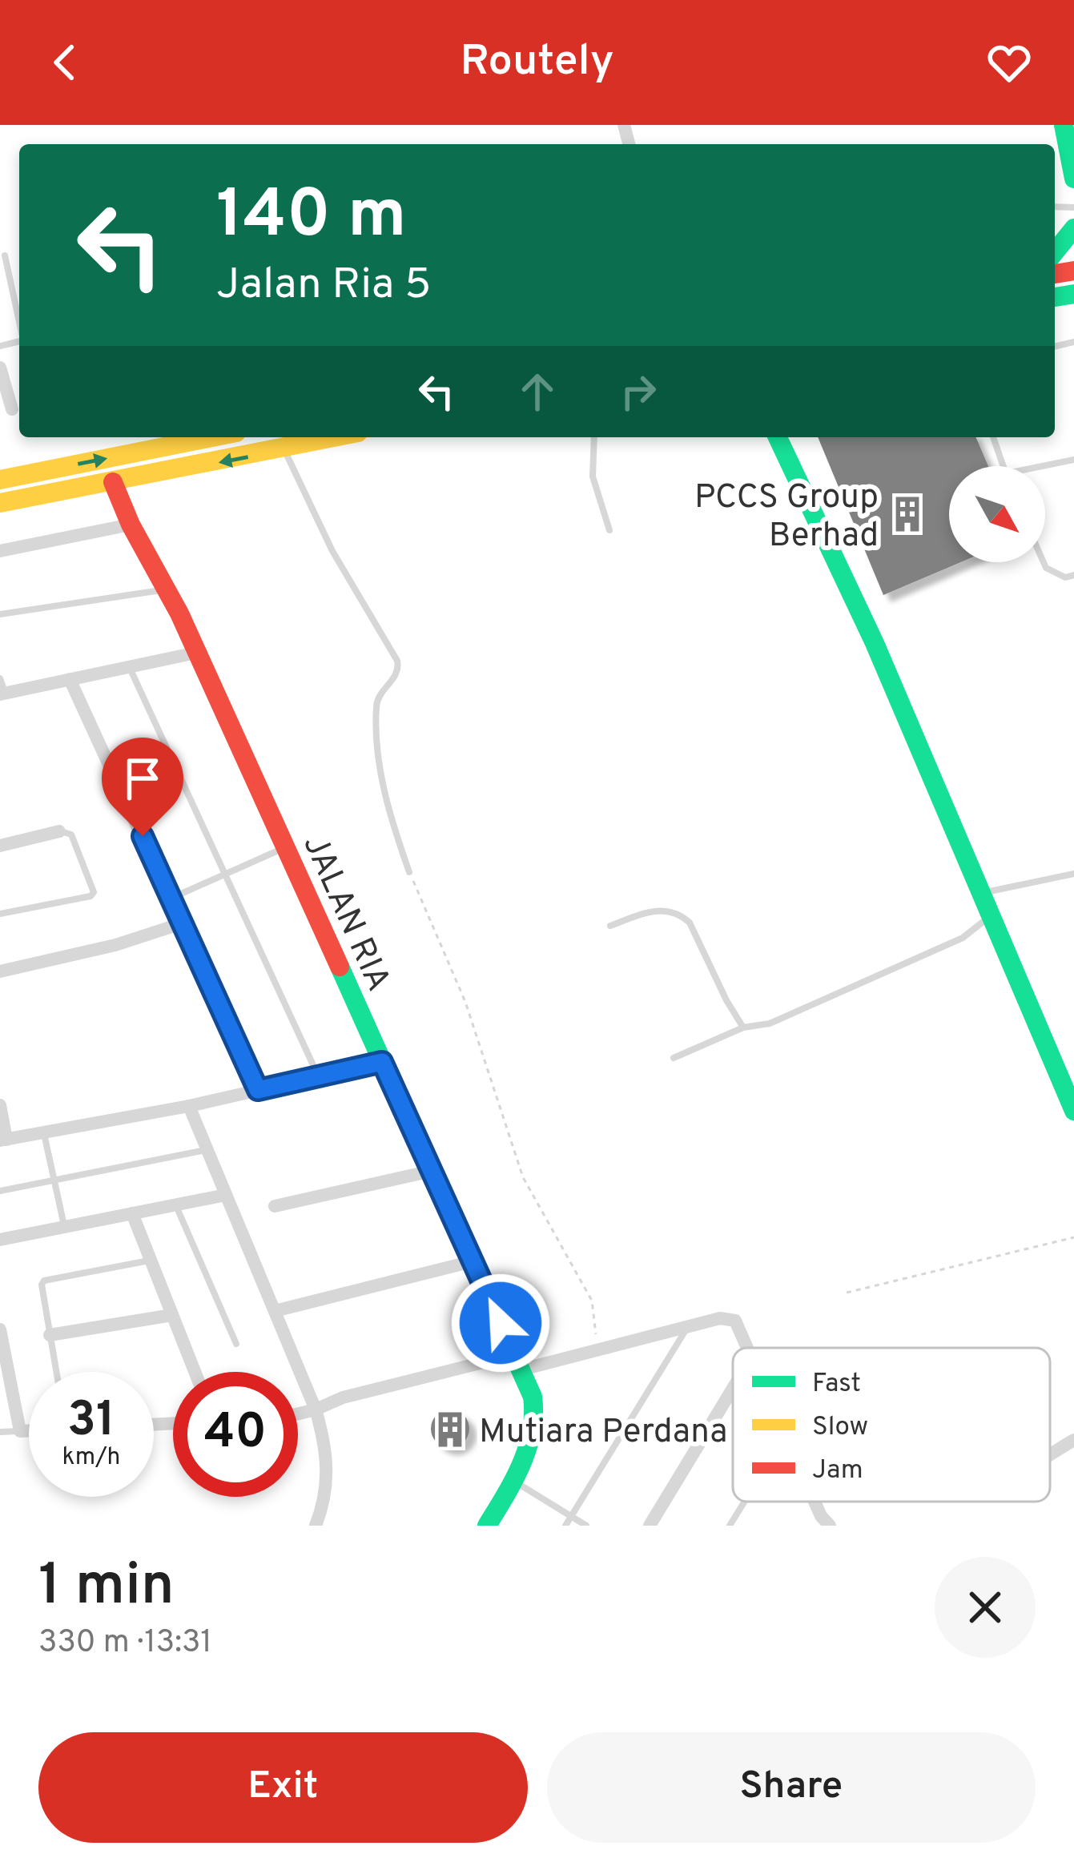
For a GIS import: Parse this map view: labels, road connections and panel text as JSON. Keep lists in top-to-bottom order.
{
  "streets": {
    "main road": ["JALAN RIA"]
  },
  "places": {
    "building": ["PCCS Group Berhad", "Mutiara Perdana"]
  },
  "legend": ["Fast", "Slow", "Jam"],
  "north": "bottom right",
  "page": {
    "header": "Routely",
    "turn": ["140 m", "Jalan Ria 5"],
    "speed": "31 km/h",
    "limit": "40",
    "heading": ["1 min", "330 m · 13:31"],
    "buttons": ["Exit", "Share"]
  }
}
